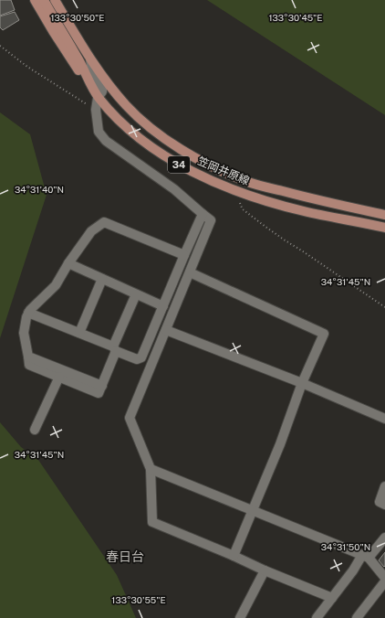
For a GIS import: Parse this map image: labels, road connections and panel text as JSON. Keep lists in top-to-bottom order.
{
  "streets": {
    "main road": ["34", "笠岡井原線"]
  },
  "districts": ["春日台"],
  "coordinates": [
    "133°30'50\"E",
    "133°30'45\"E",
    "34°31'40\"N",
    "34°31'45\"N",
    "34°31'50\"N",
    "133°30'55\"E"
  ]
}
